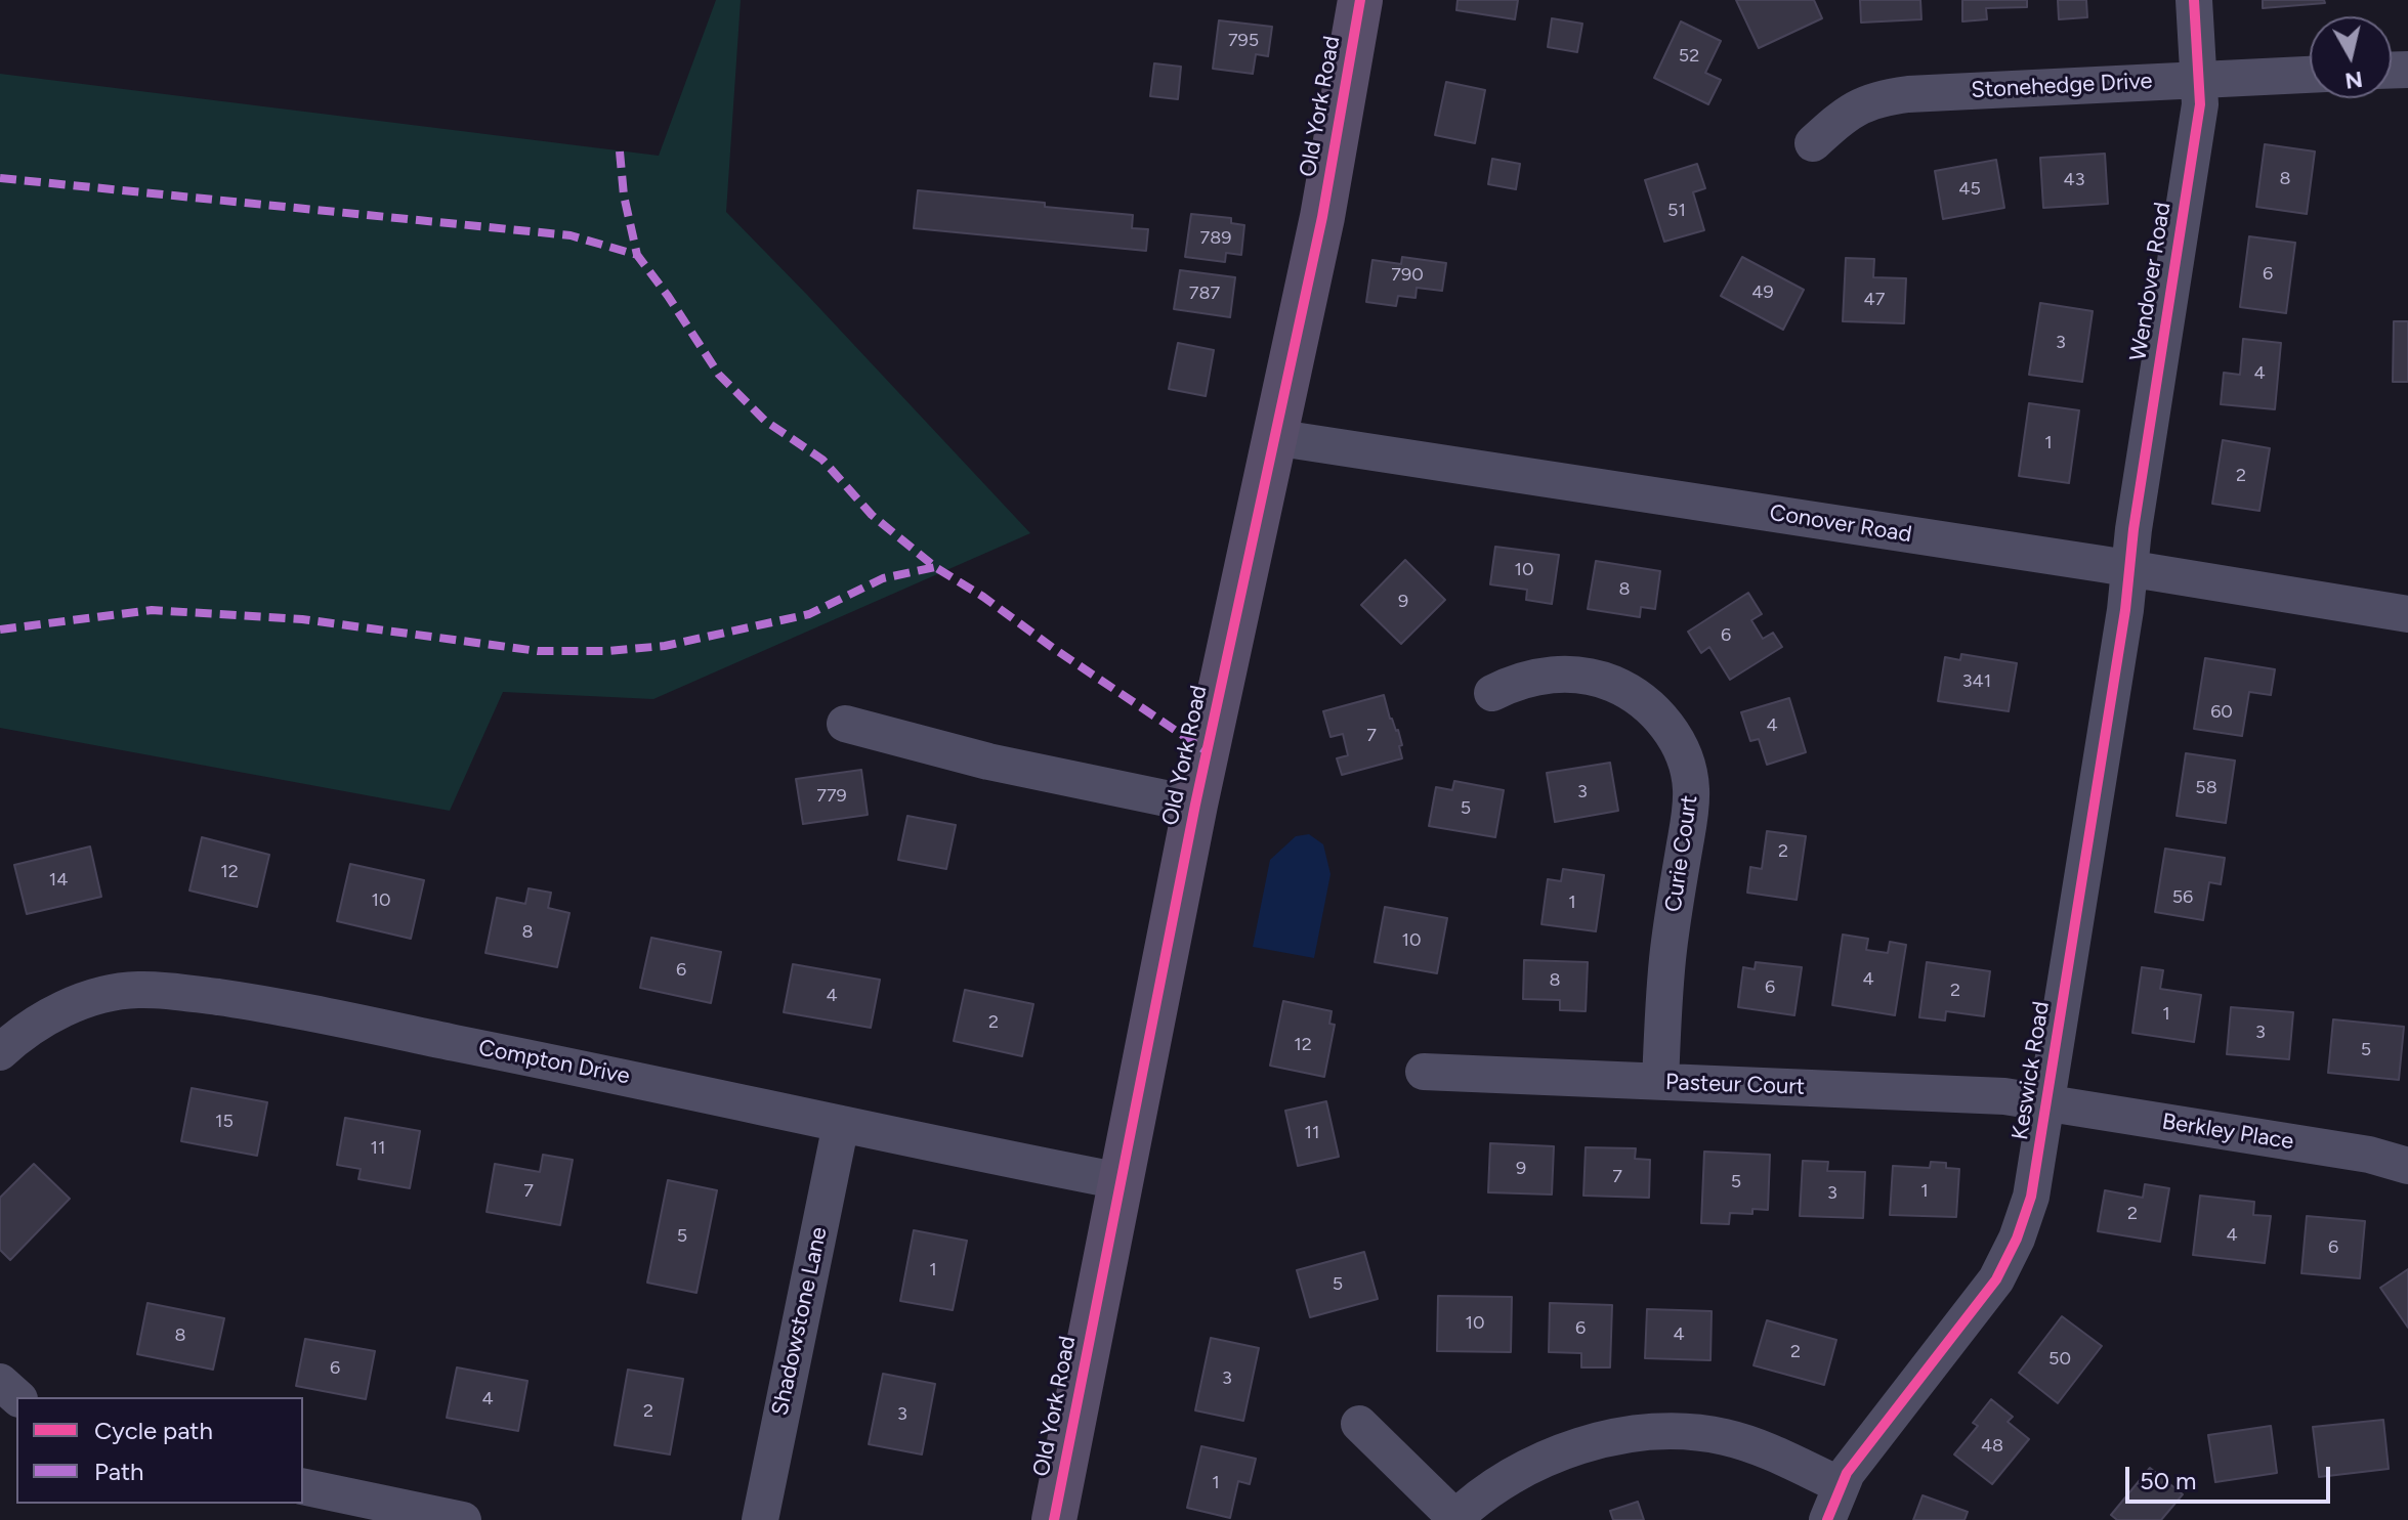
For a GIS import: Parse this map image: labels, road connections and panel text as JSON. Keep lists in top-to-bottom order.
{
  "streets": {
    "main road": ["Old York Road"],
    "street": [
      "Stonehedge Drive",
      "Wendover Road",
      "Conover Road",
      "Curie Court",
      "Compton Drive",
      "Keswick Road",
      "Pasteur Court",
      "Berkley Place",
      "Shadowstone Lane"
    ]
  },
  "crossings": [
    ["Stonehedge Drive", "Wendover Road"],
    ["Old York Road", "Conover Road"],
    ["Old York Road", "Compton Drive"],
    ["Wendover Road", "Conover Road"],
    ["Wendover Road", "Keswick Road"],
    ["Conover Road", "Keswick Road"],
    ["Curie Court", "Pasteur Court"],
    ["Compton Drive", "Shadowstone Lane"],
    ["Keswick Road", "Pasteur Court"],
    ["Keswick Road", "Berkley Place"],
    ["Pasteur Court", "Berkley Place"]
  ],
  "house_numbers": [
    "795",
    "52",
    "8",
    "43",
    "45",
    "51",
    "789",
    "6",
    "790",
    "49",
    "787",
    "47",
    "3",
    "4",
    "1",
    "2",
    "10",
    "8",
    "9",
    "6",
    "341",
    "60",
    "4",
    "7",
    "58",
    "3",
    "779",
    "5",
    "2",
    "12",
    "14",
    "56",
    "10",
    "1",
    "8",
    "10",
    "6",
    "4",
    "8",
    "6",
    "2",
    "4",
    "1",
    "2",
    "3",
    "12",
    "5",
    "15",
    "11",
    "11",
    "9",
    "7",
    "5",
    "7",
    "1",
    "3",
    "2",
    "4",
    "5",
    "6",
    "1",
    "5",
    "10",
    "6",
    "4",
    "8",
    "2",
    "50",
    "6",
    "3",
    "4",
    "2",
    "3",
    "48",
    "1"
  ],
  "legend": ["Cycle path", "Path"],
  "scale_bar": "50 m",
  "north": "bottom"
}
